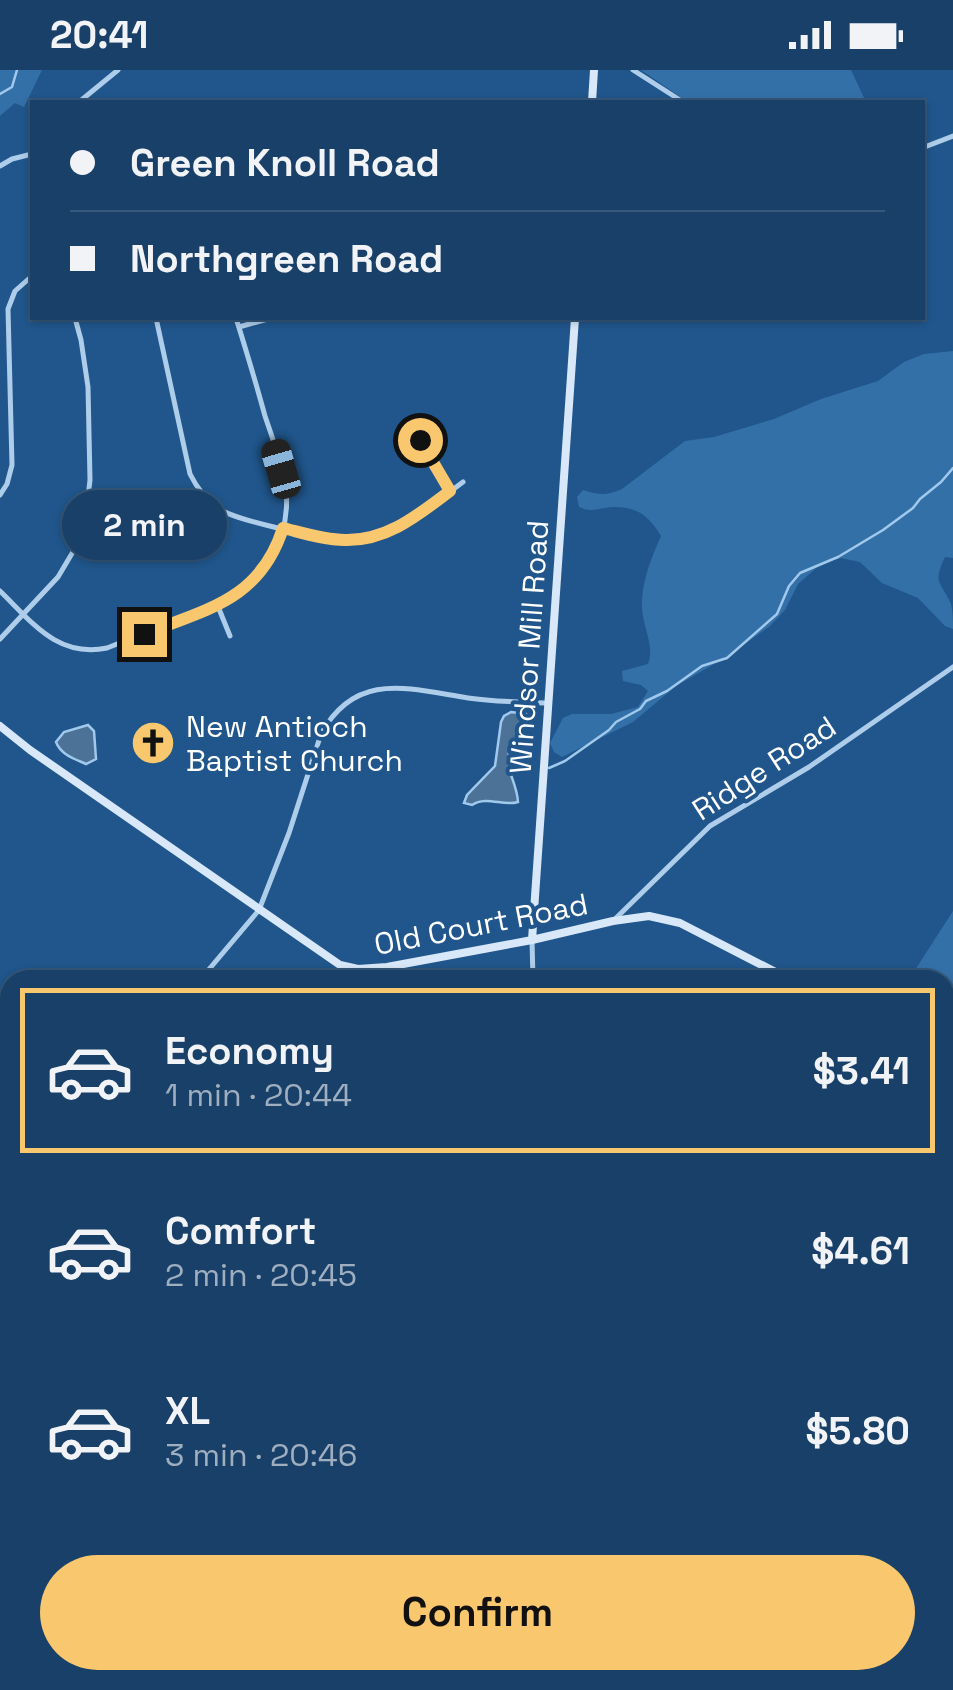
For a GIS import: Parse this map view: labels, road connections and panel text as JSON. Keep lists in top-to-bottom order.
{
  "streets": {
    "main road": ["Windsor Mill Road", "Old Court Road"],
    "street": ["Ridge Road"]
  },
  "crossings": [
    ["Windsor Mill Road", "Old Court Road"],
    ["Ridge Road", "Old Court Road"]
  ],
  "places": {
    "church": ["New Antioch Baptist Church"]
  },
  "page": {
    "status": "20:41",
    "banner": ["Green Knoll Road", "Northgreen Road"],
    "bubble": "2 min",
    "list": [
      {
        "name": "Economy",
        "note": "1 min · 20:44",
        "value": "$3.41"
      },
      {
        "name": "Comfort",
        "note": "2 min · 20:45",
        "value": "$4.61"
      },
      {
        "name": "XL",
        "note": "3 min · 20:46",
        "value": "$5.80"
      }
    ],
    "buttons": "Confirm"
  }
}
